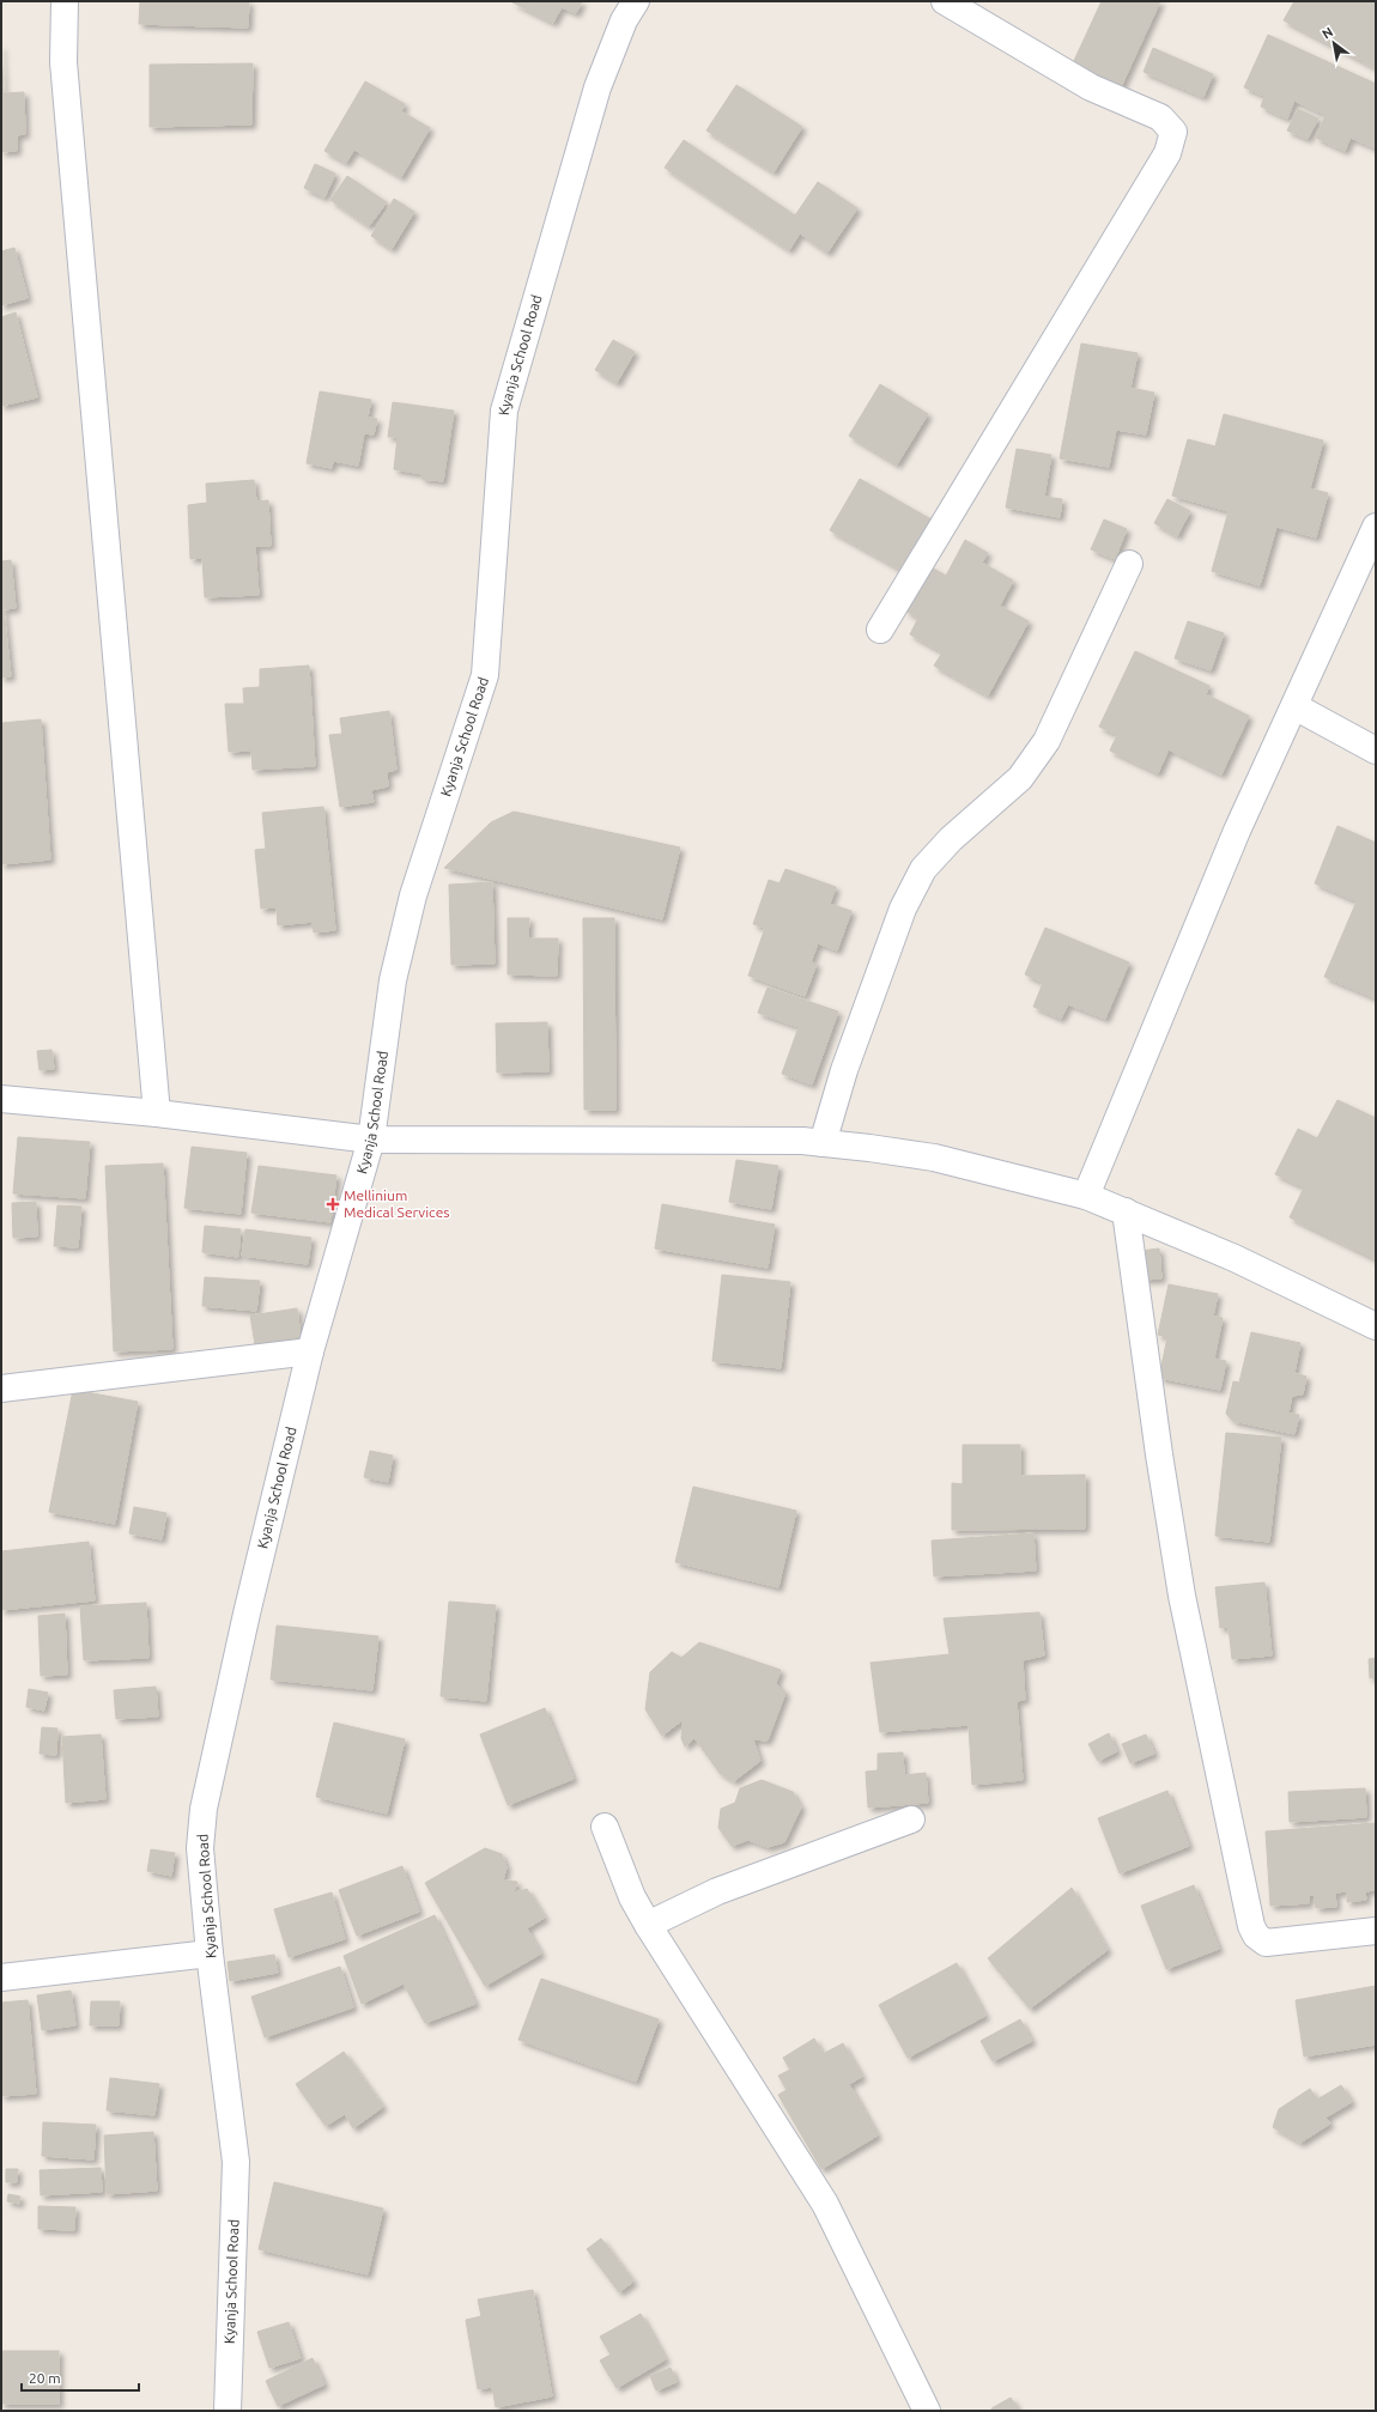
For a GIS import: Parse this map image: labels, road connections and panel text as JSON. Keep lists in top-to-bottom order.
{
  "streets": {
    "street": ["Kyanja School Road"]
  },
  "places": {
    "health": ["Mellinium Medical Services"]
  },
  "scale_bar": "20 m",
  "north": "top left"
}
